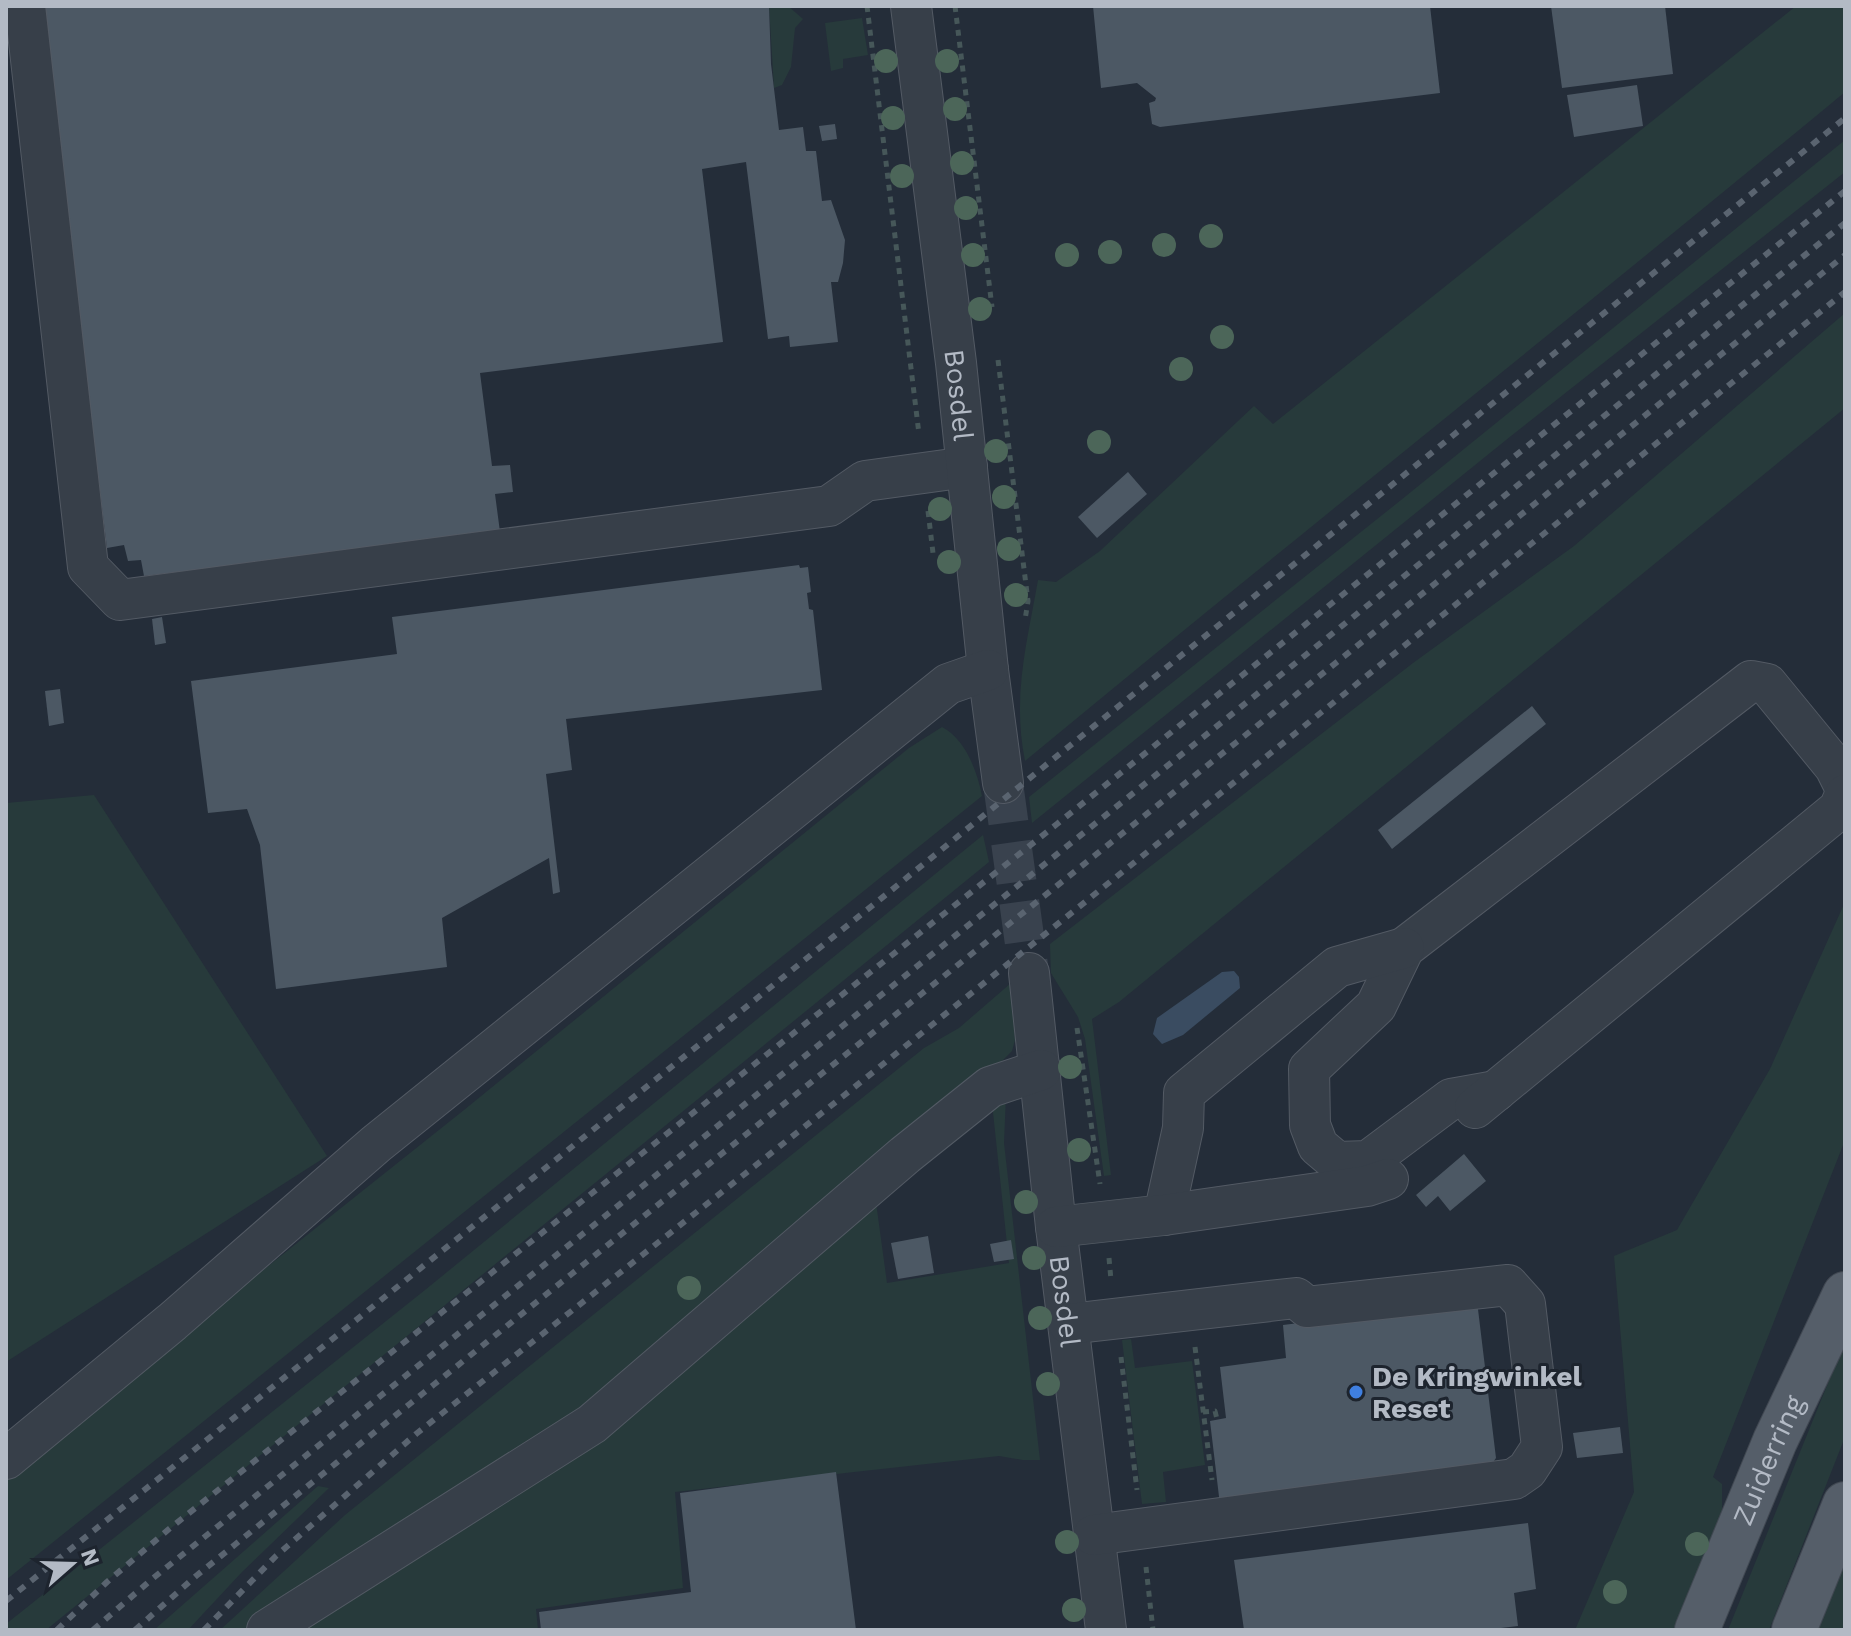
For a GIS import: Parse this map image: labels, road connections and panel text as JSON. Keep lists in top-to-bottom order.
{
  "streets": {
    "main road": ["Zuiderring"],
    "street": ["Bosdel"]
  },
  "places": ["De Kringwinkel Reset"],
  "north": "right"
}
